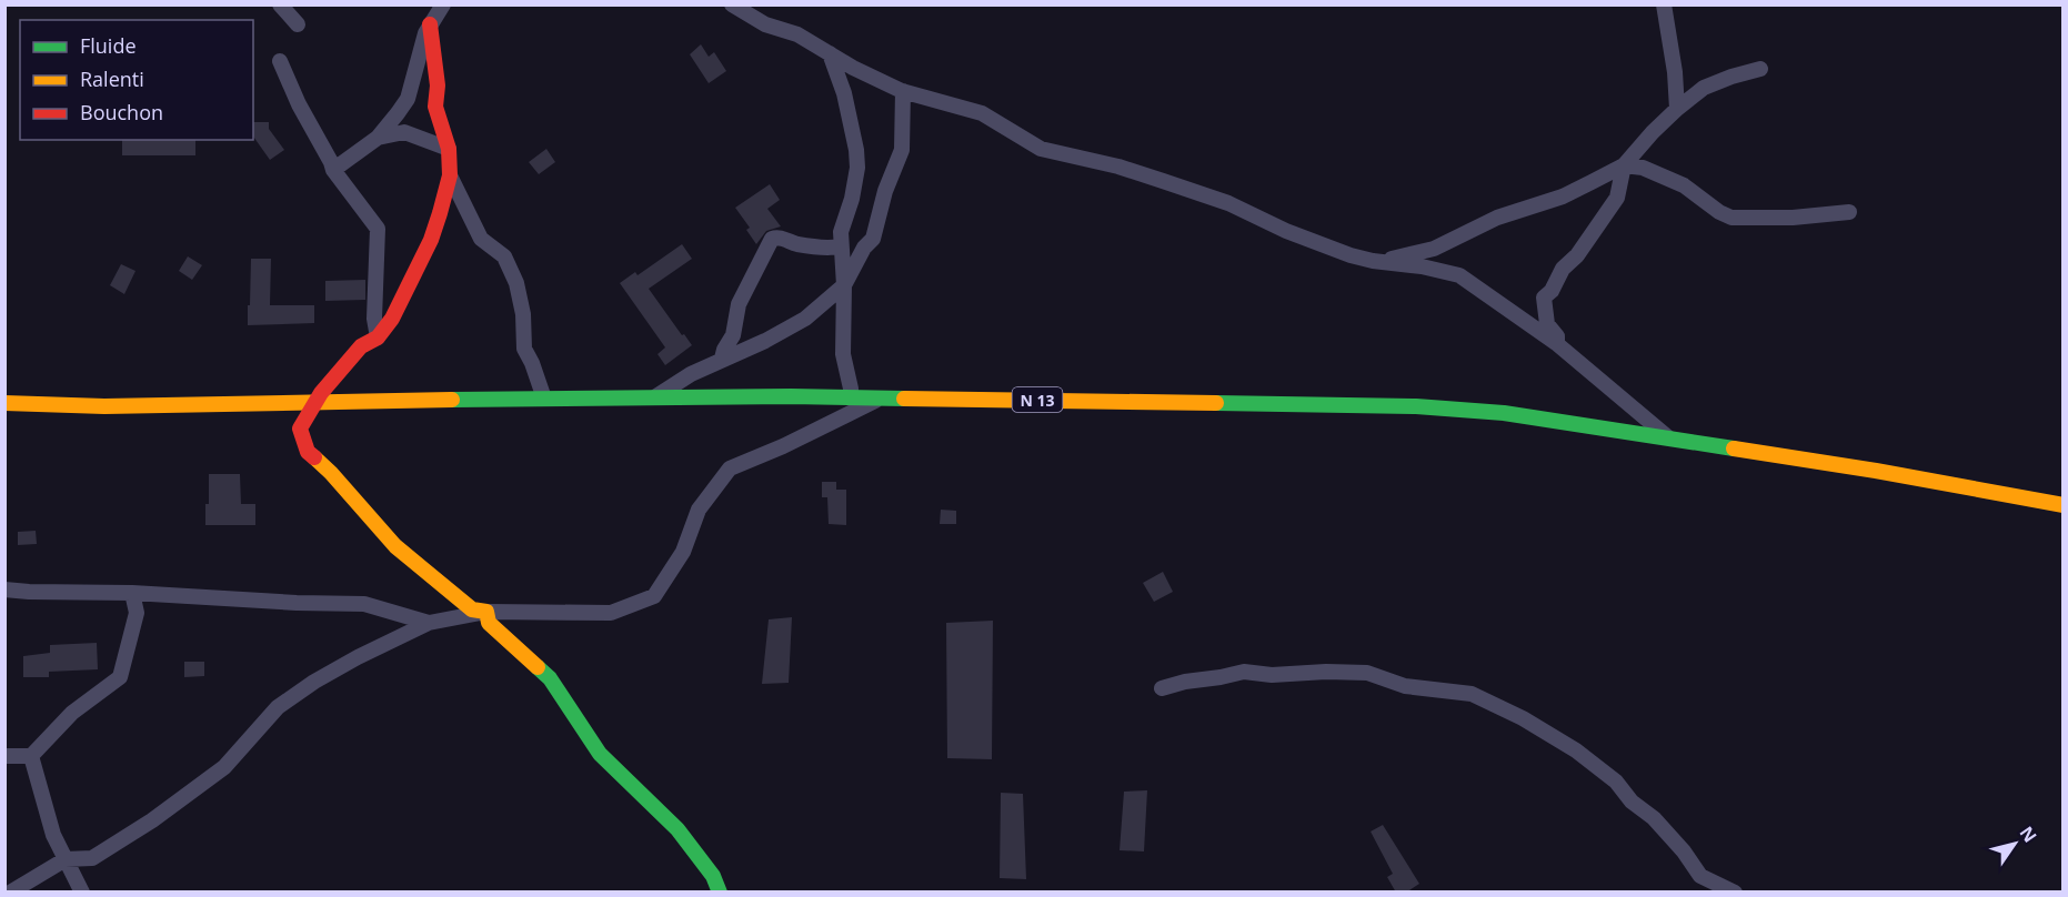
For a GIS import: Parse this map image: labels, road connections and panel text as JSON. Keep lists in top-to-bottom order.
{
  "streets": {
    "main road": ["N 13"]
  },
  "legend": ["Fluide", "Ralenti", "Bouchon"],
  "north": "top right"
}
